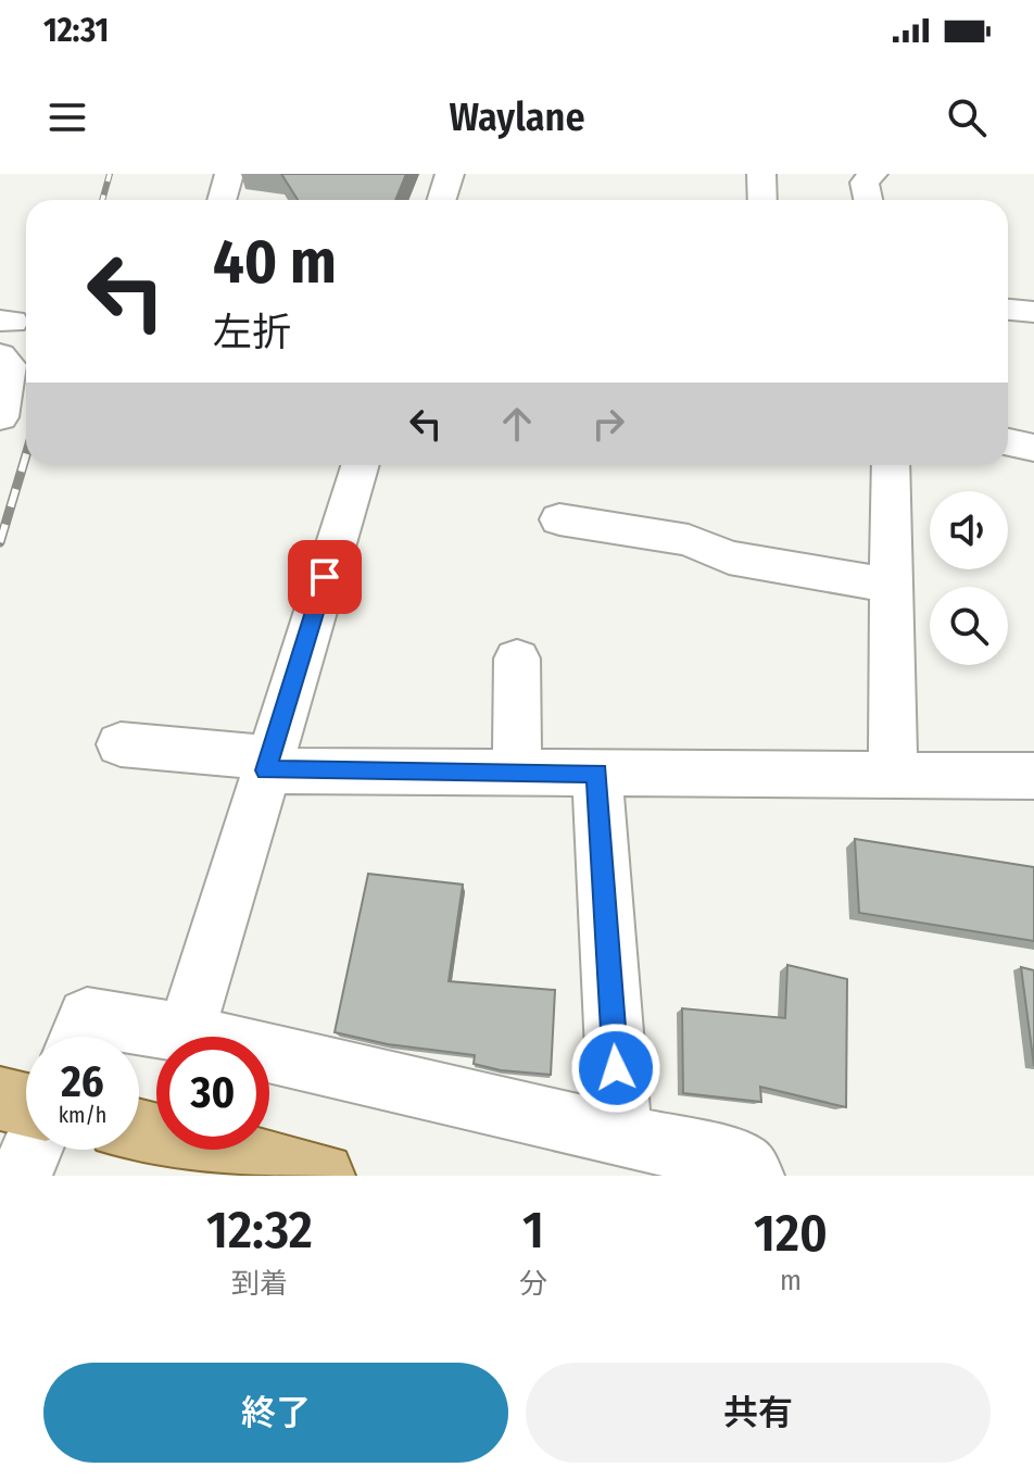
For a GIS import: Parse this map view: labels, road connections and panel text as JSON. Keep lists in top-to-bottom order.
{
  "page": {
    "status": "12:31",
    "header": "Waylane",
    "turn": ["40 m", "左折"],
    "speed": "26 km/h",
    "limit": "30",
    "eta": [
      "12:32",
      "到着",
      "1",
      "分",
      "120",
      "m"
    ],
    "buttons": ["終了", "共有"]
  }
}
